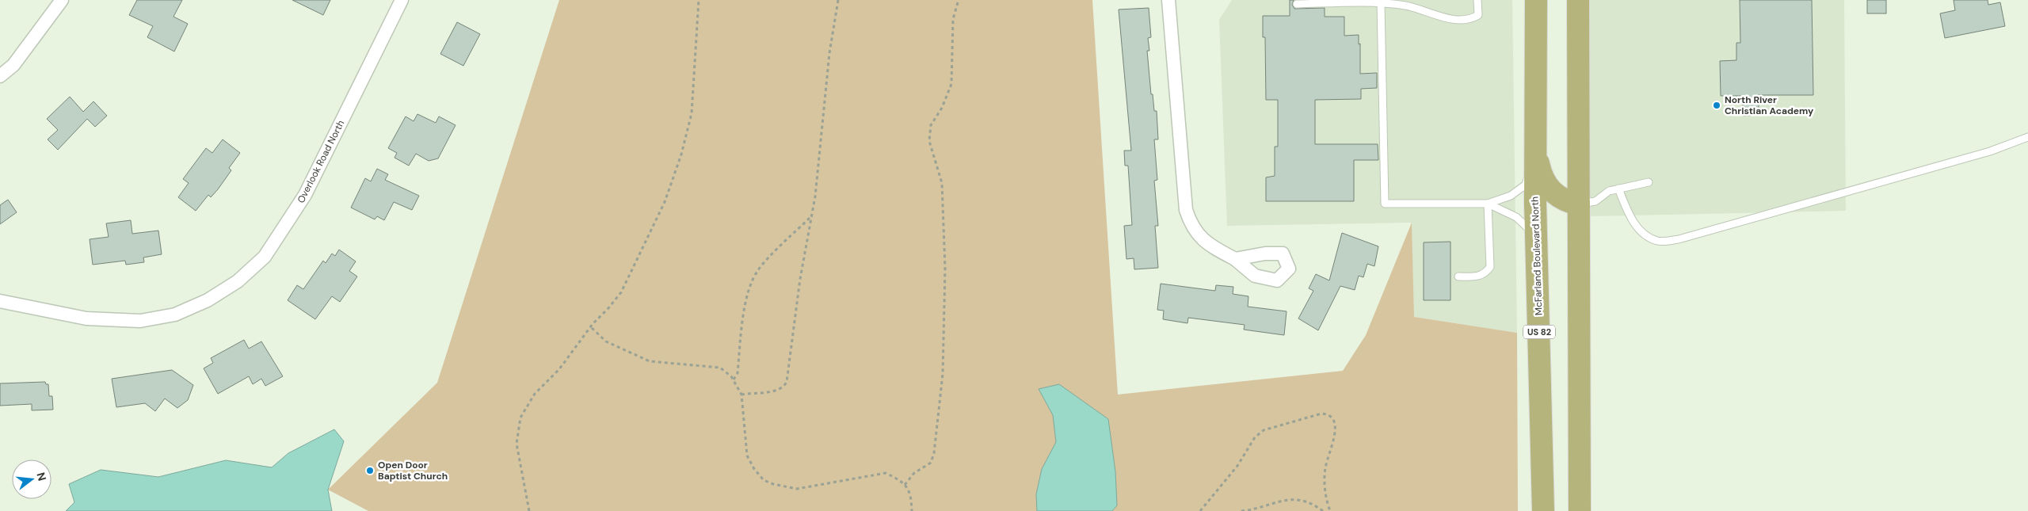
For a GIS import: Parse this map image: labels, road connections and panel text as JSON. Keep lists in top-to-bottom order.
{
  "streets": {
    "highway": ["McFarland Boulevard North", "US 82"],
    "street": ["Overlook Road North"]
  },
  "places": ["North River Christian Academy", "Open Door Baptist Church"],
  "north": "right"
}
